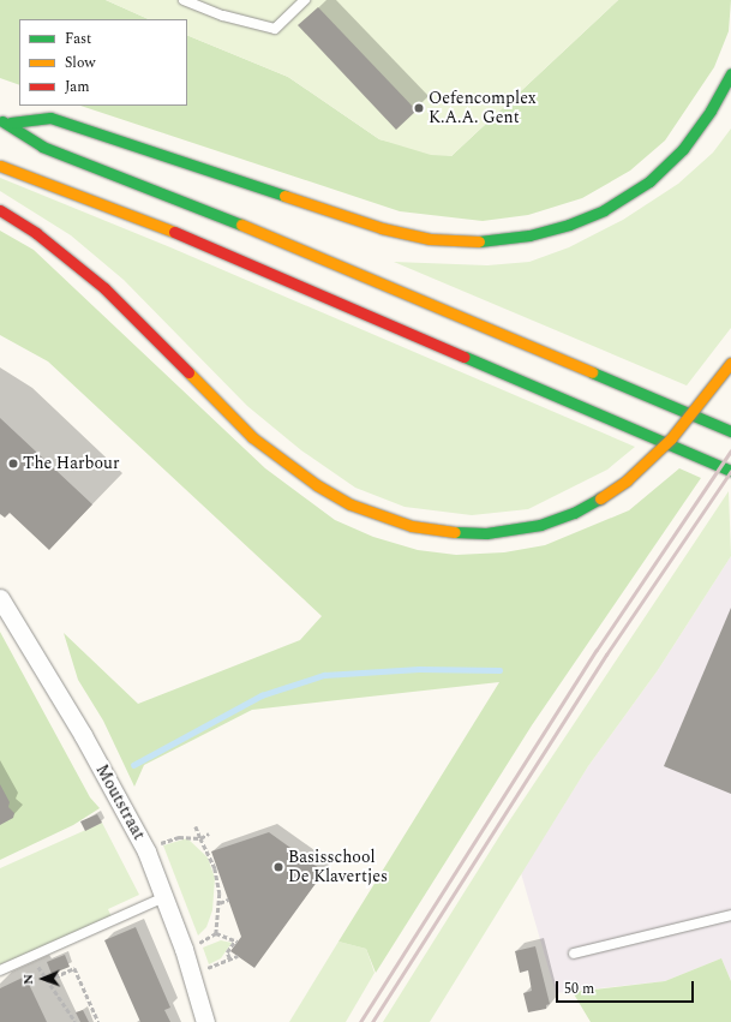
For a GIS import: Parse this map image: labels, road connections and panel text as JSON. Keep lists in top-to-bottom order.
{
  "streets": {
    "street": ["Moutstraat"]
  },
  "places": ["Oefencomplex K.A.A. Gent", "The Harbour", "Basisschool De Klavertjes"],
  "legend": ["Fast", "Slow", "Jam"],
  "scale_bar": "50 m",
  "north": "left"
}
